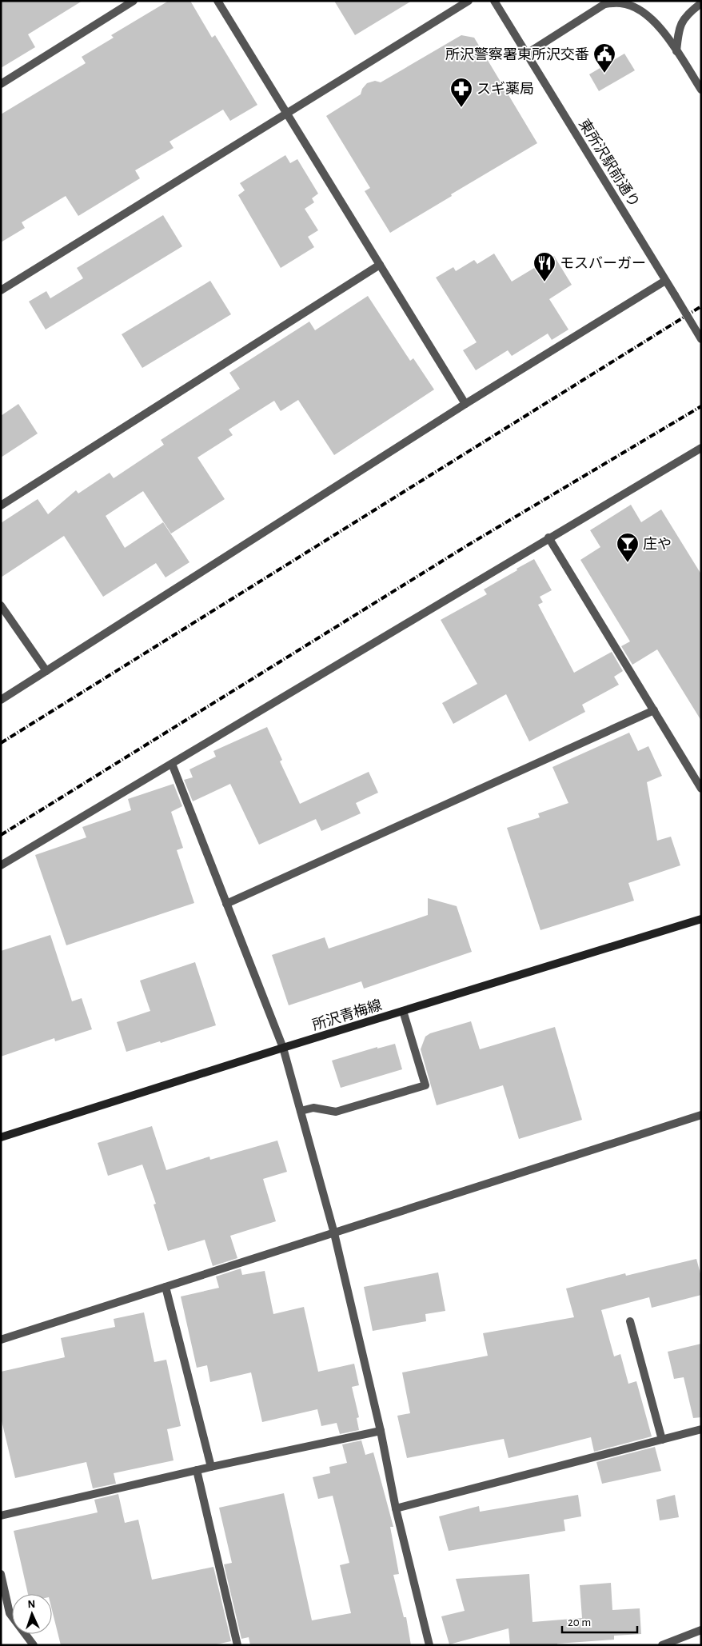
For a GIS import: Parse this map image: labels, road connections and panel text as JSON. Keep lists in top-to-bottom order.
{
  "streets": {
    "main road": ["所沢青梅線"],
    "street": ["東所沢駅前通り"]
  },
  "places": {
    "public building": ["所沢警察署東所沢交番"],
    "pharmacy": ["スギ薬局"],
    "restaurant": ["モスバーガー"],
    "bar": ["庄や"]
  },
  "scale_bar": "20 m",
  "north": "top"
}
